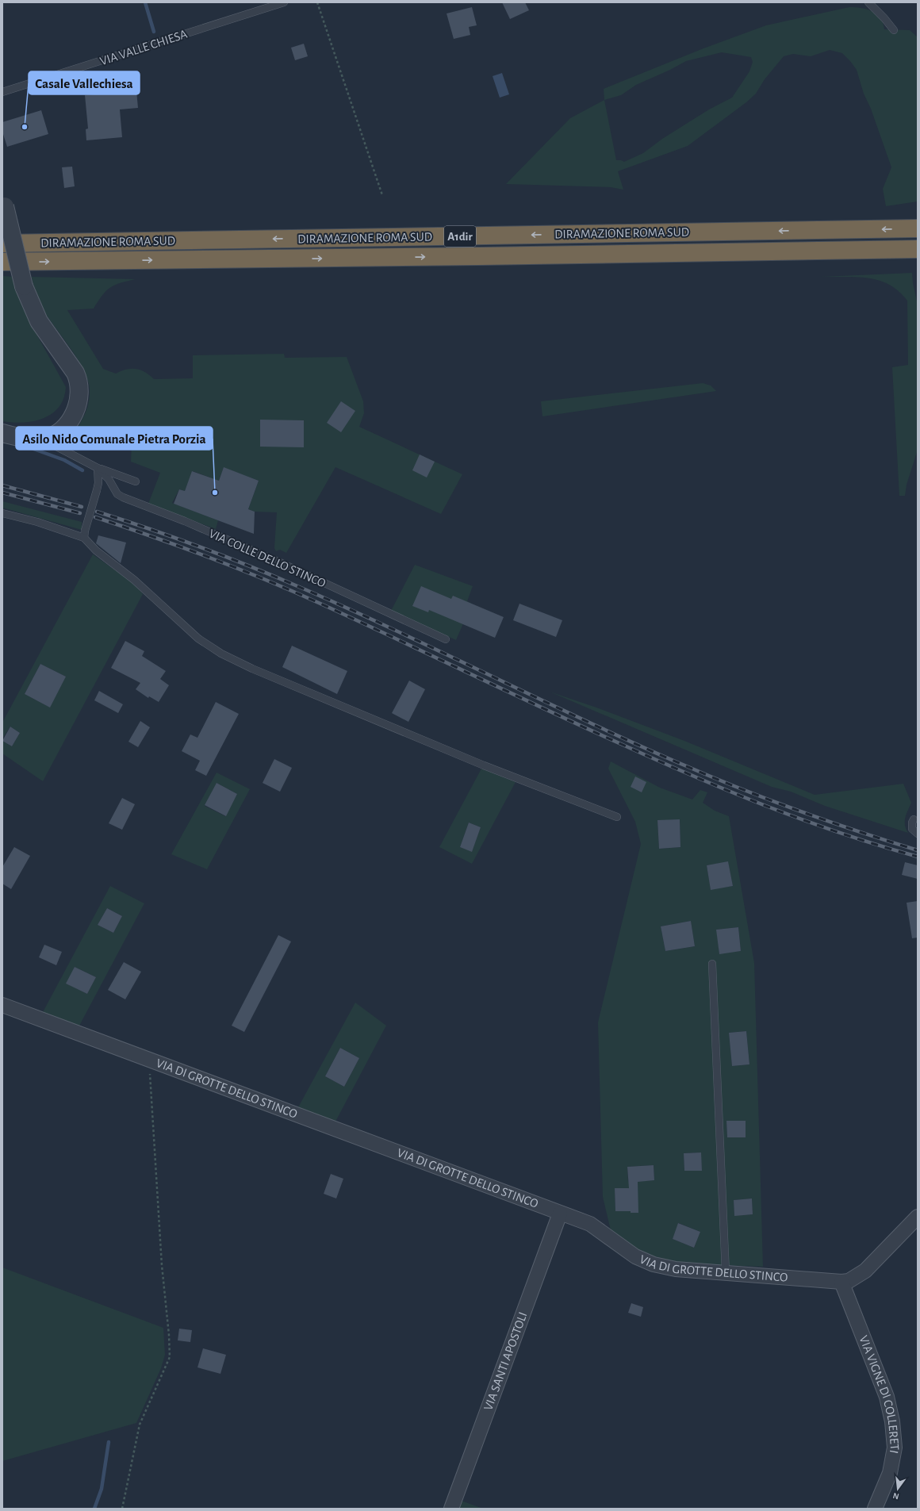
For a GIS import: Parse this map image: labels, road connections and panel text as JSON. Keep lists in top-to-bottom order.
{
  "streets": {
    "highway": ["DIRAMAZIONE ROMA SUD", "A1dir"],
    "street": ["VIA DI GROTTE DELLO STINCO", "VIA SANTI APOSTOLI", "VIA VIGNE DI COLLERETI"],
    "lane": ["VIA VALLE CHIESA", "VIA COLLE DELLO STINCO"]
  },
  "crossings": [
    ["VIA DI GROTTE DELLO STINCO", "VIA SANTI APOSTOLI"],
    ["VIA DI GROTTE DELLO STINCO", "VIA VIGNE DI COLLERETI"]
  ],
  "places": ["Casale Vallechiesa", "Asilo Nido Comunale Pietra Porzia"],
  "north": "bottom"
}
